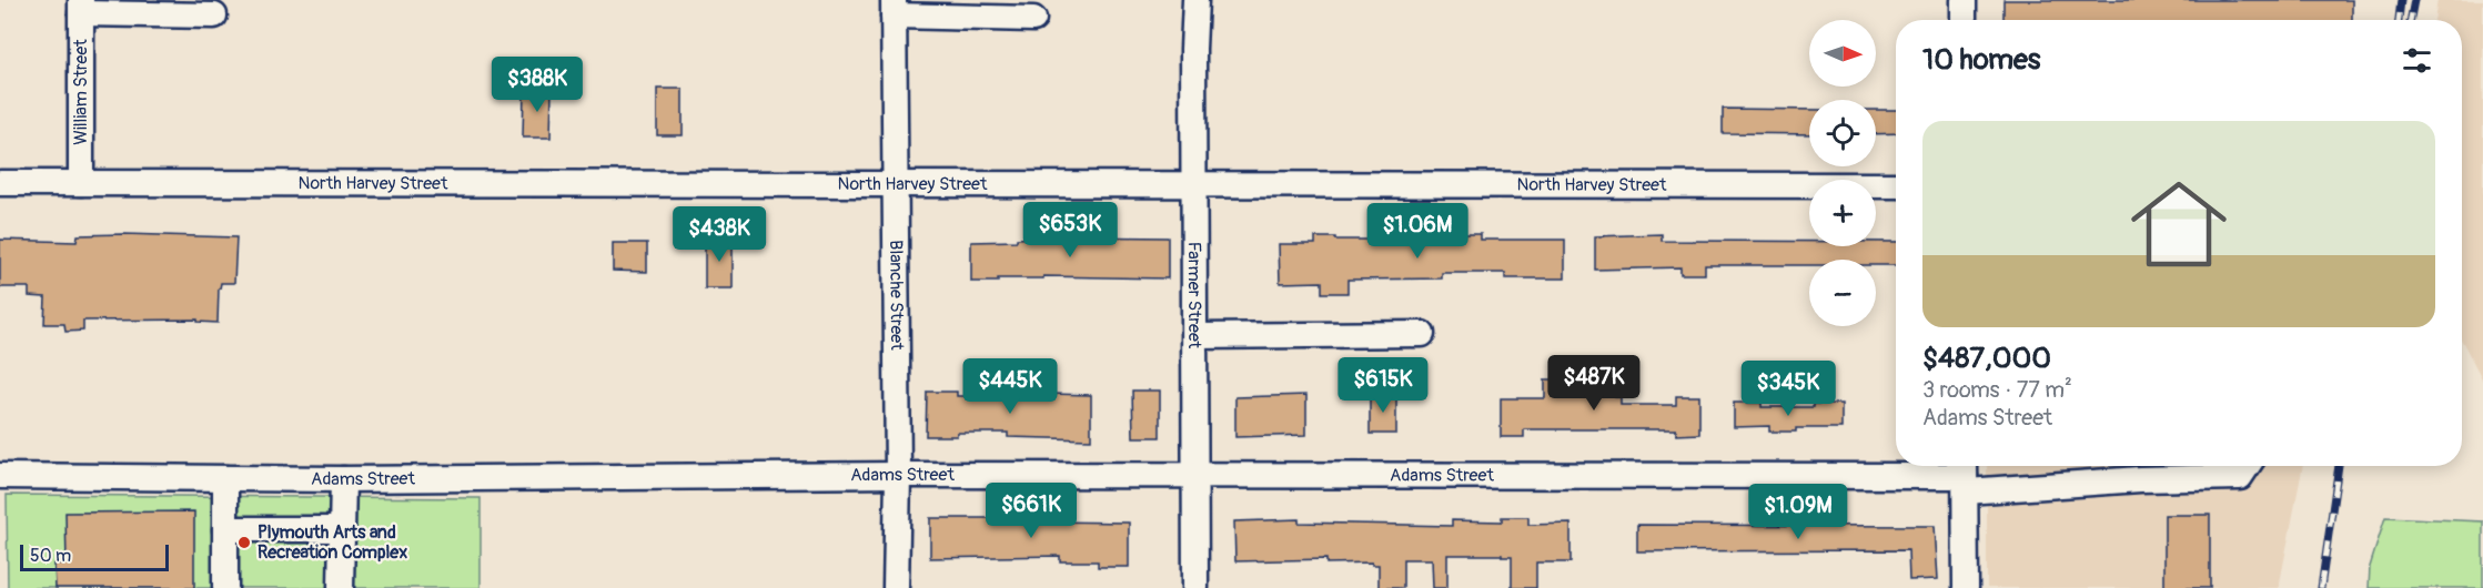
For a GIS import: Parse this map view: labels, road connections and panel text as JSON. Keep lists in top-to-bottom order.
{
  "streets": {
    "street": [
      "William Street",
      "North Harvey Street",
      "Blanche Street",
      "Farmer Street",
      "Adams Street"
    ]
  },
  "crossings": [
    ["William Street", "North Harvey Street"],
    ["North Harvey Street", "Blanche Street"],
    ["North Harvey Street", "Farmer Street"],
    ["Blanche Street", "Adams Street"],
    ["Farmer Street", "Adams Street"]
  ],
  "places": ["Plymouth Arts and Recreation Complex"],
  "scale_bar": "50 m",
  "north": "right",
  "page": {
    "map_buttons": ["+", "−"],
    "heading": "10 homes",
    "price": [
      "$388K",
      "$653K",
      "$1.06M",
      "$438K",
      "$487K",
      "$615K",
      "$445K",
      "$345K",
      "$661K",
      "$1.09M"
    ],
    "list": [
      {
        "name": "$487,000",
        "note": "3 rooms · 77 m² · Adams Street"
      }
    ],
    "scale": "50 m"
  }
}
